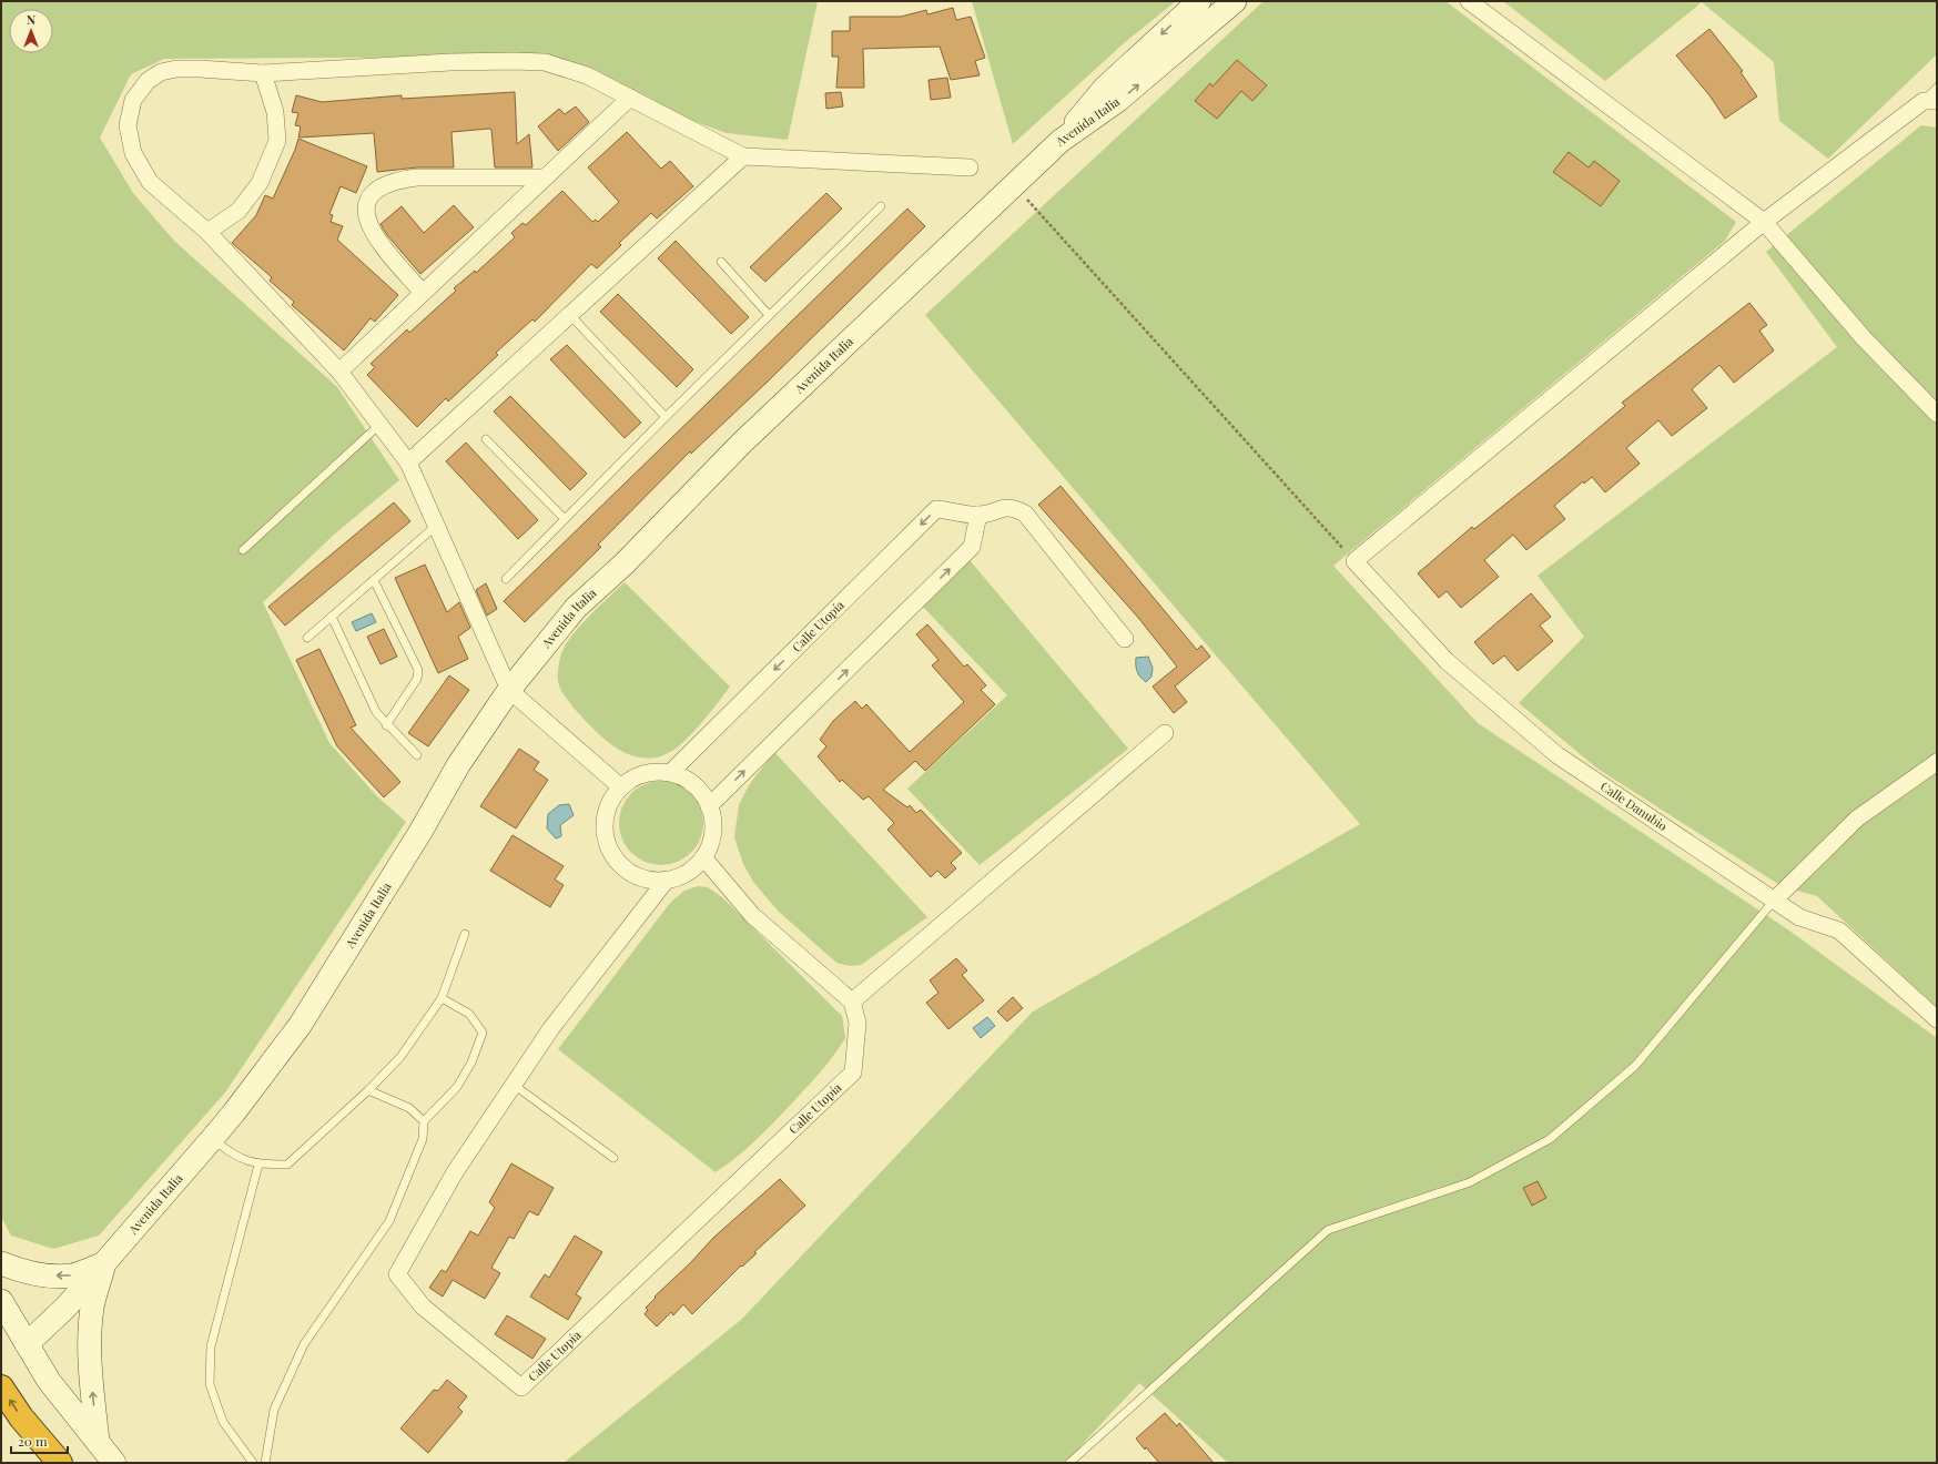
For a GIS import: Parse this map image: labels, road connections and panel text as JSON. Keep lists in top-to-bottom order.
{
  "streets": {
    "street": ["Avenida Italia", "Calle Utopía", "Calle Danubio"]
  },
  "scale_bar": "20 m",
  "north": "top"
}
